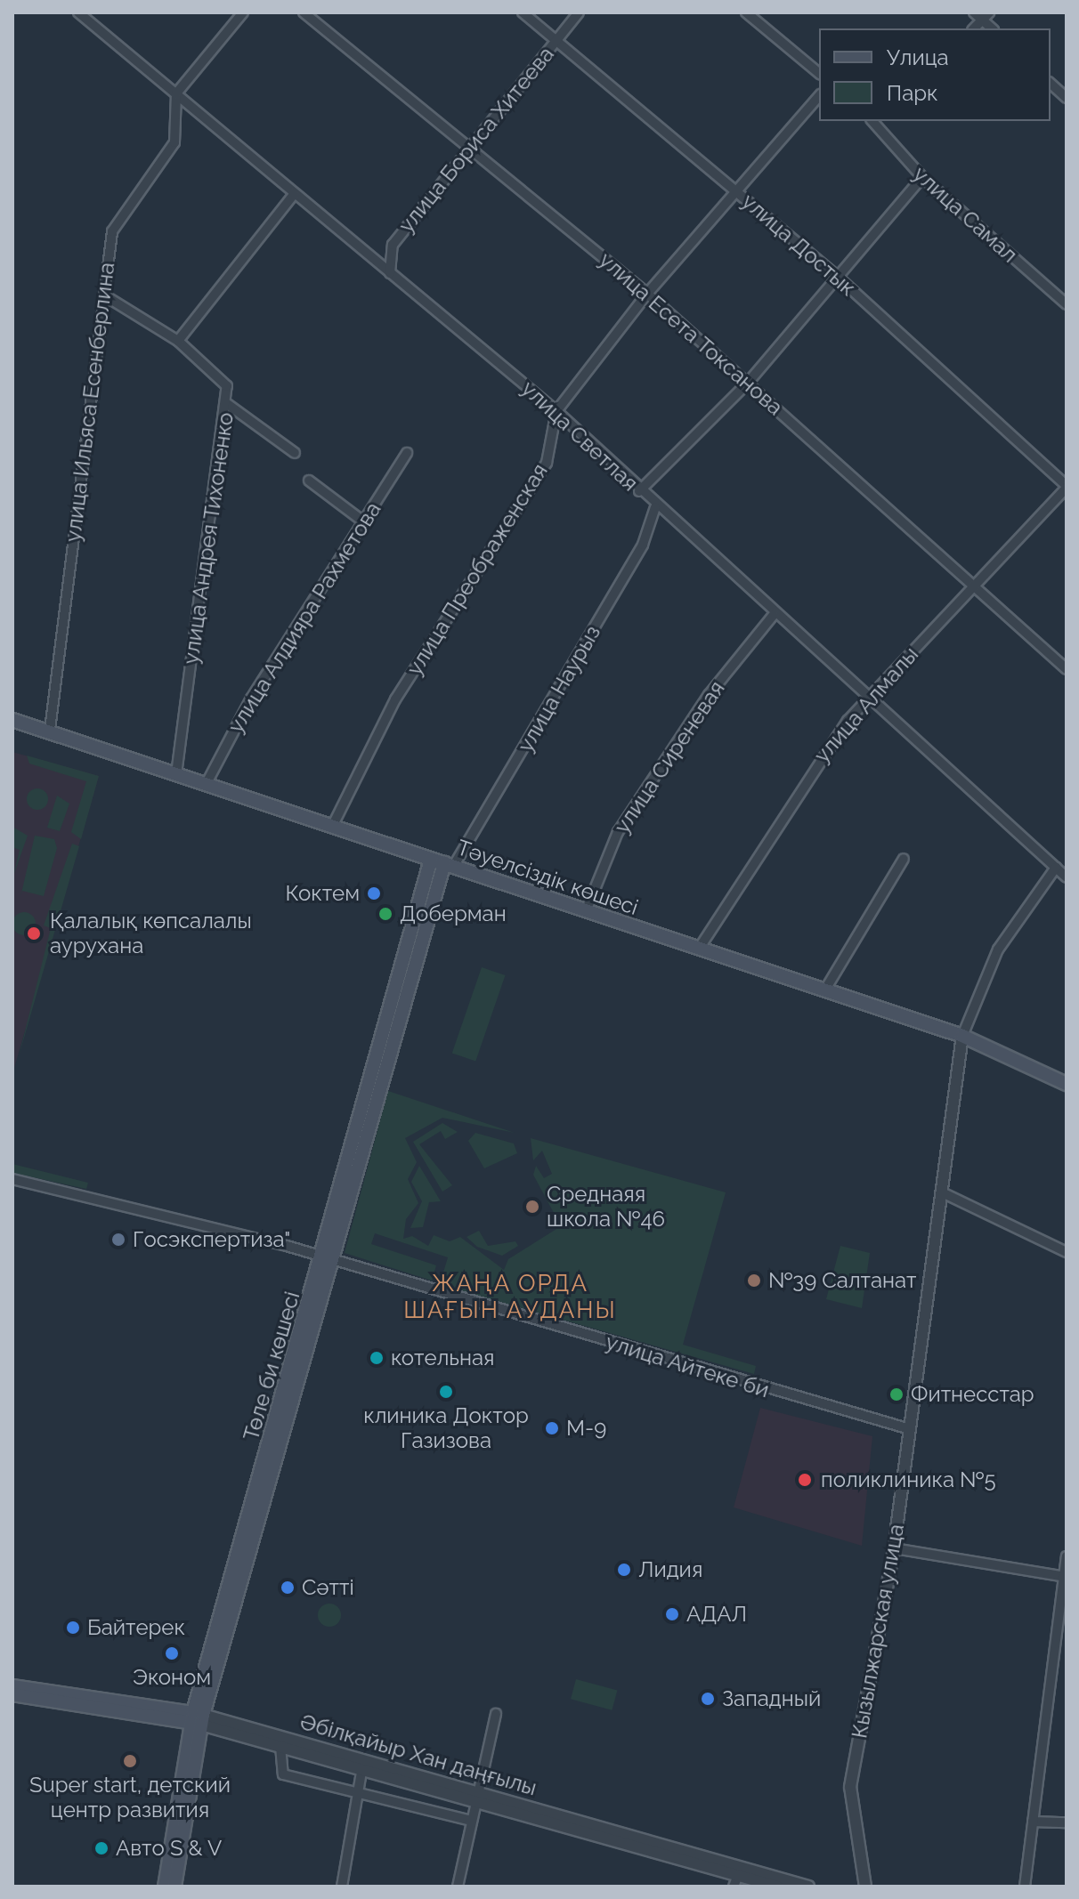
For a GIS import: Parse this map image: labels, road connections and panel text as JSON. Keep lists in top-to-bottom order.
{
  "streets": {
    "main road": ["Тәуелсіздік көшесі", "Төле би көшесі", "Әбілқайыр Хан даңғылы"],
    "street": [
      "улица Бориса Хитеева",
      "улица Самал",
      "улица Достык",
      "улица Есета Токсанова",
      "улица Ильяса Есенберлина",
      "улица Светлая",
      "улица Андрея Тихоненко",
      "улица Преображенская",
      "улица Алдияра Рахметова",
      "улица Наурыз",
      "улица Алмалы",
      "улица Сиреневая",
      "улица Айтеке би",
      "Кызылжарская улица"
    ]
  },
  "crossings": [
    ["улица Бориса Хитеева", "улица Достык"],
    ["улица Бориса Хитеева", "улица Есета Токсанова"],
    ["улица Бориса Хитеева", "улица Светлая"],
    ["улица Достык", "улица Преображенская"],
    ["улица Достык", "улица Алмалы"],
    ["улица Есета Токсанова", "улица Преображенская"],
    ["улица Есета Токсанова", "улица Алмалы"],
    ["улица Ильяса Есенберлина", "улица Светлая"],
    ["улица Ильяса Есенберлина", "улица Андрея Тихоненко"],
    ["улица Ильяса Есенберлина", "Тәуелсіздік көшесі"],
    ["улица Светлая", "улица Преображенская"],
    ["улица Светлая", "улица Наурыз"],
    ["улица Светлая", "улица Алмалы"],
    ["улица Светлая", "улица Сиреневая"],
    ["улица Андрея Тихоненко", "Тәуелсіздік көшесі"],
    ["улица Преображенская", "Тәуелсіздік көшесі"],
    ["улица Алдияра Рахметова", "Тәуелсіздік көшесі"],
    ["улица Наурыз", "Тәуелсіздік көшесі"],
    ["улица Наурыз", "Төле би көшесі"],
    ["улица Алмалы", "Тәуелсіздік көшесі"],
    ["улица Сиреневая", "Тәуелсіздік көшесі"],
    ["Тәуелсіздік көшесі", "Төле би көшесі"],
    ["Тәуелсіздік көшесі", "Кызылжарская улица"],
    ["Төле би көшесі", "улица Айтеке би"],
    ["Төле би көшесі", "Әбілқайыр Хан даңғылы"],
    ["улица Айтеке би", "Кызылжарская улица"]
  ],
  "districts": ["ЖАҢА ОРДА ШАҒЫН АУДАНЫ"],
  "places": [
    "Коктем",
    "Доберман",
    "Қалалық көпсалалы аурухана",
    "Среднаяя школа №46",
    "Госэкспертиза\"",
    "№39 Салтанат",
    "котельная",
    "клиника Доктор Газизова",
    "Фитнесстар",
    "M-9",
    "поликлиника №5",
    "Лидия",
    "Cәтті",
    "АДАЛ",
    "Байтерек",
    "Эконом",
    "Западный",
    "Super start, детский центр развития",
    "Авто S & V"
  ],
  "legend": ["Улица", "Парк"]
}
